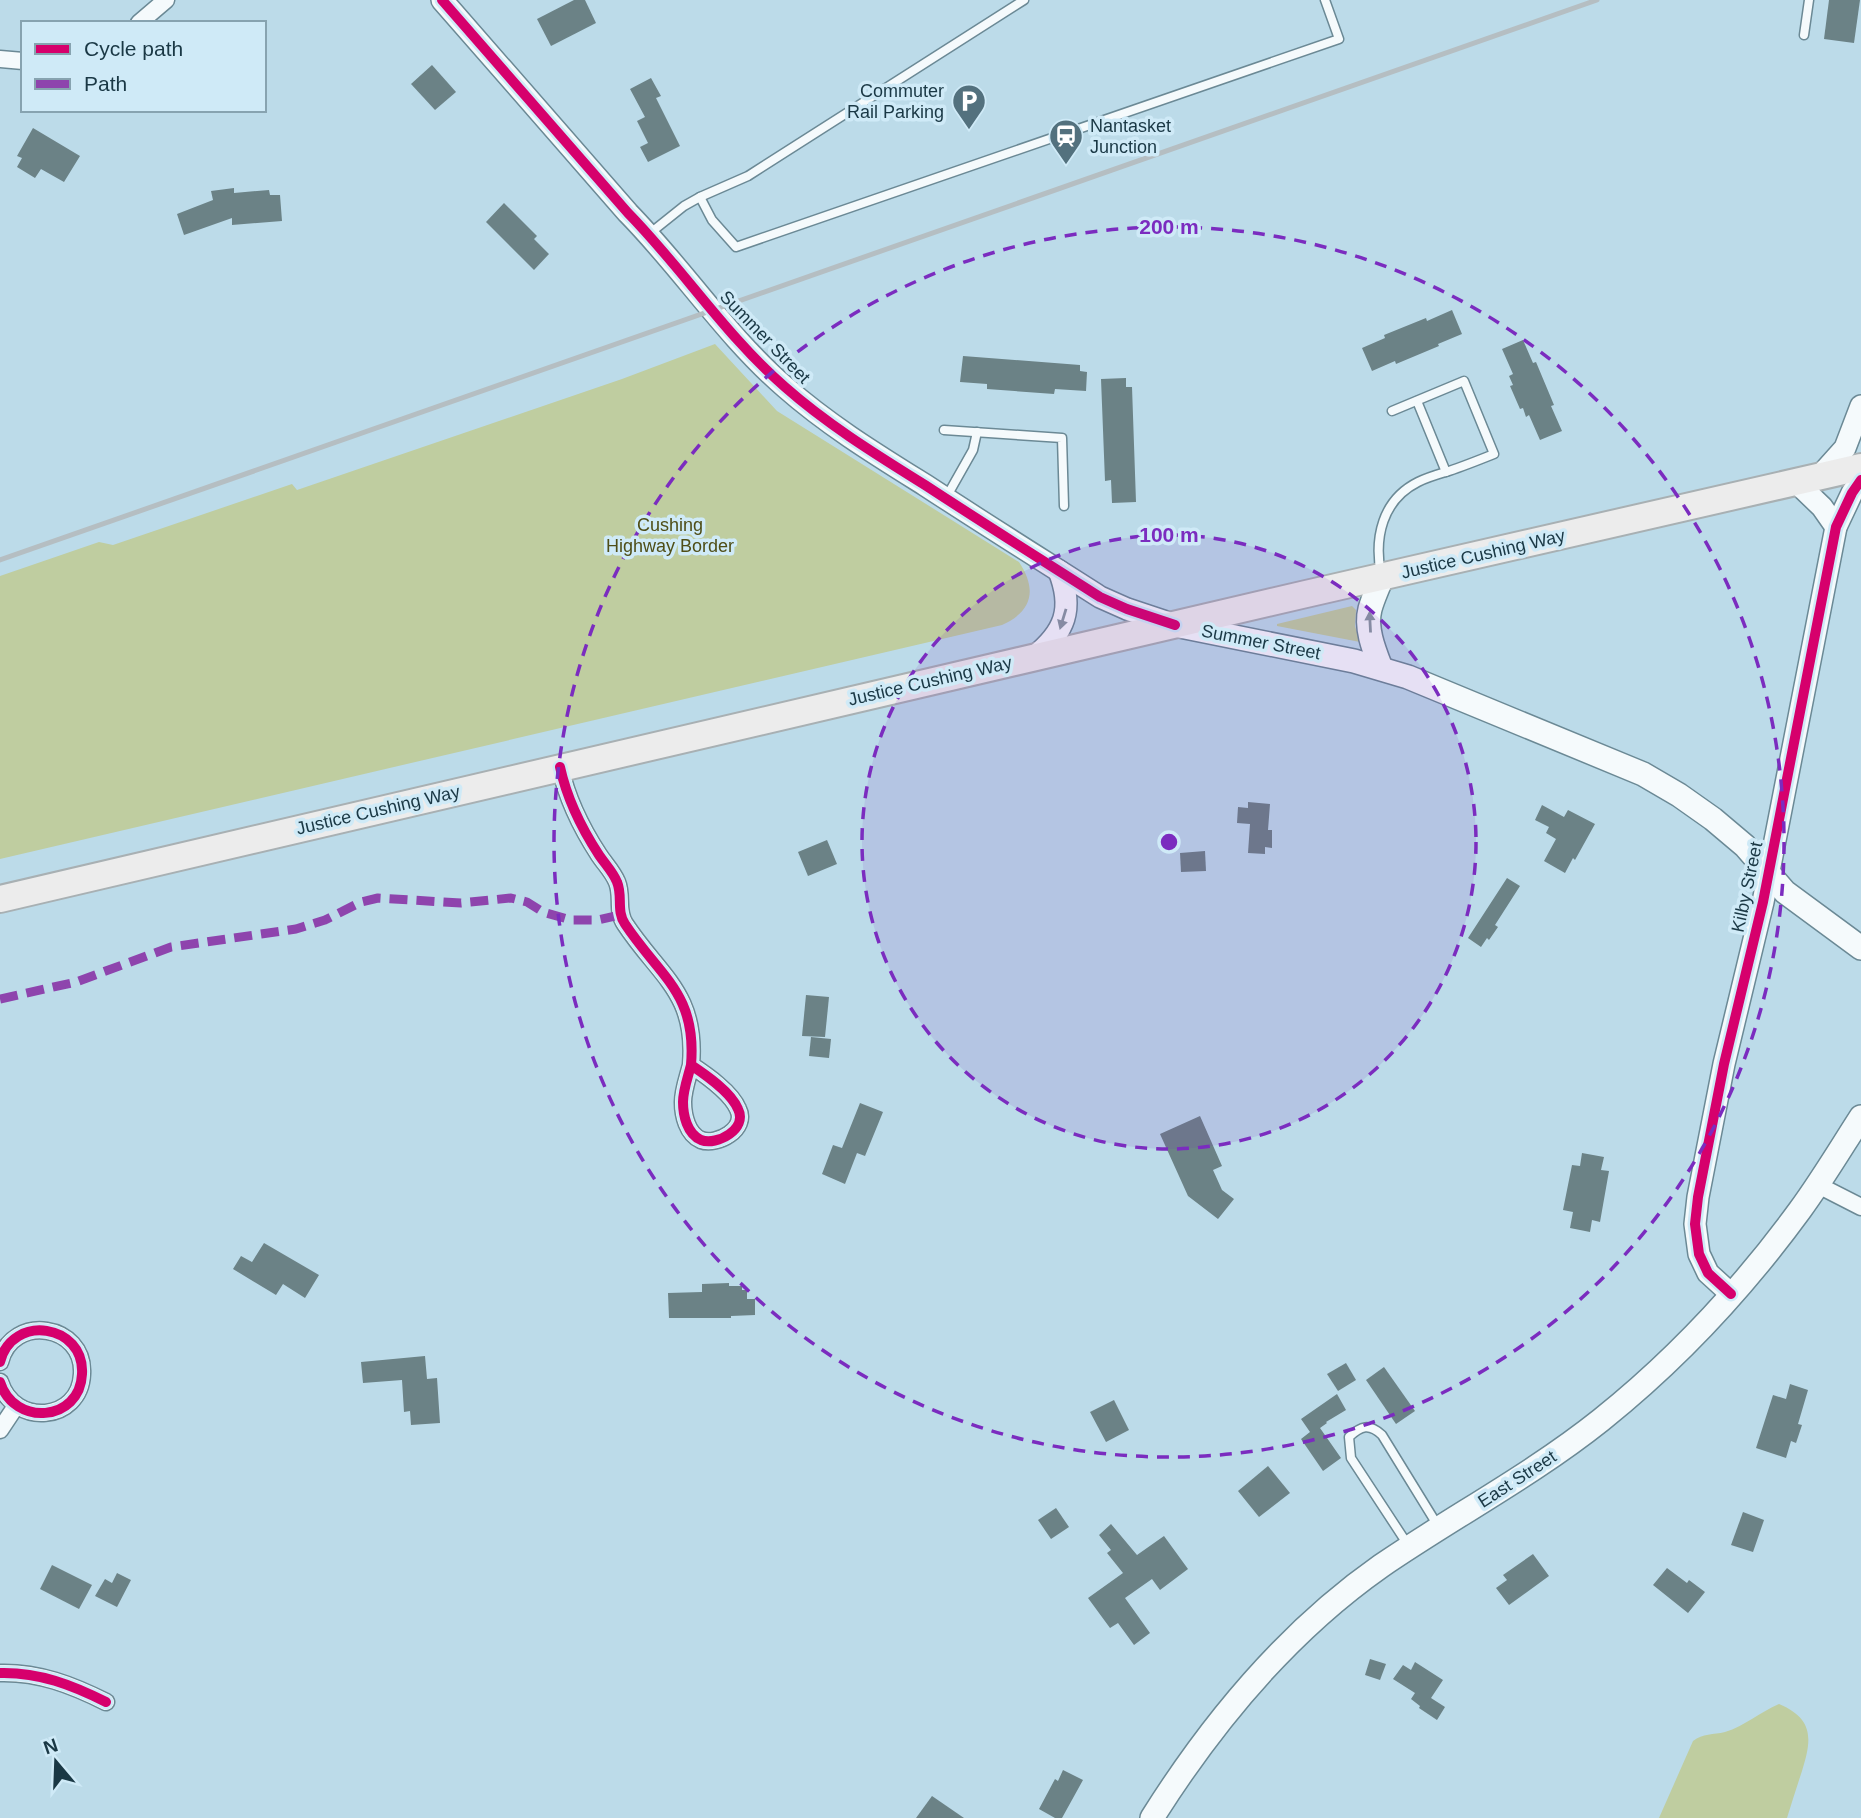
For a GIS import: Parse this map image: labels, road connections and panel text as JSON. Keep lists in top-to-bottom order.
{
  "streets": {
    "main road": ["Summer Street", "Justice Cushing Way", "East Street"],
    "street": ["Kilby Street"]
  },
  "crossings": [
    ["Summer Street", "Justice Cushing Way"],
    ["Summer Street", "Kilby Street"],
    ["Kilby Street", "East Street"]
  ],
  "parks": ["Cushing Highway Border"],
  "places": {
    "parking": ["Commuter Rail Parking"],
    "station": ["Nantasket Junction"]
  },
  "legend": ["Cycle path", "Path"],
  "north": "top",
  "rings": ["200 m", "100 m"]
}
